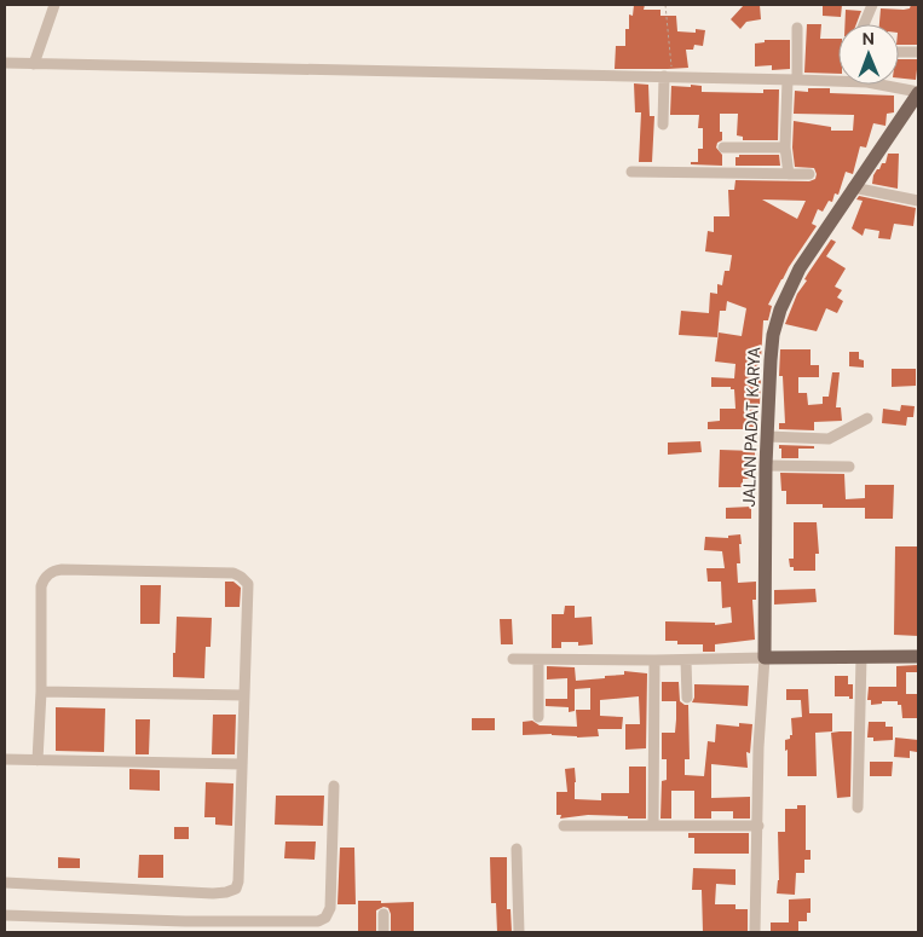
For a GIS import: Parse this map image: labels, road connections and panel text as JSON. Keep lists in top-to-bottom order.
{
  "streets": {
    "main road": ["JALAN PADAT KARYA"]
  },
  "north": "top"
}
